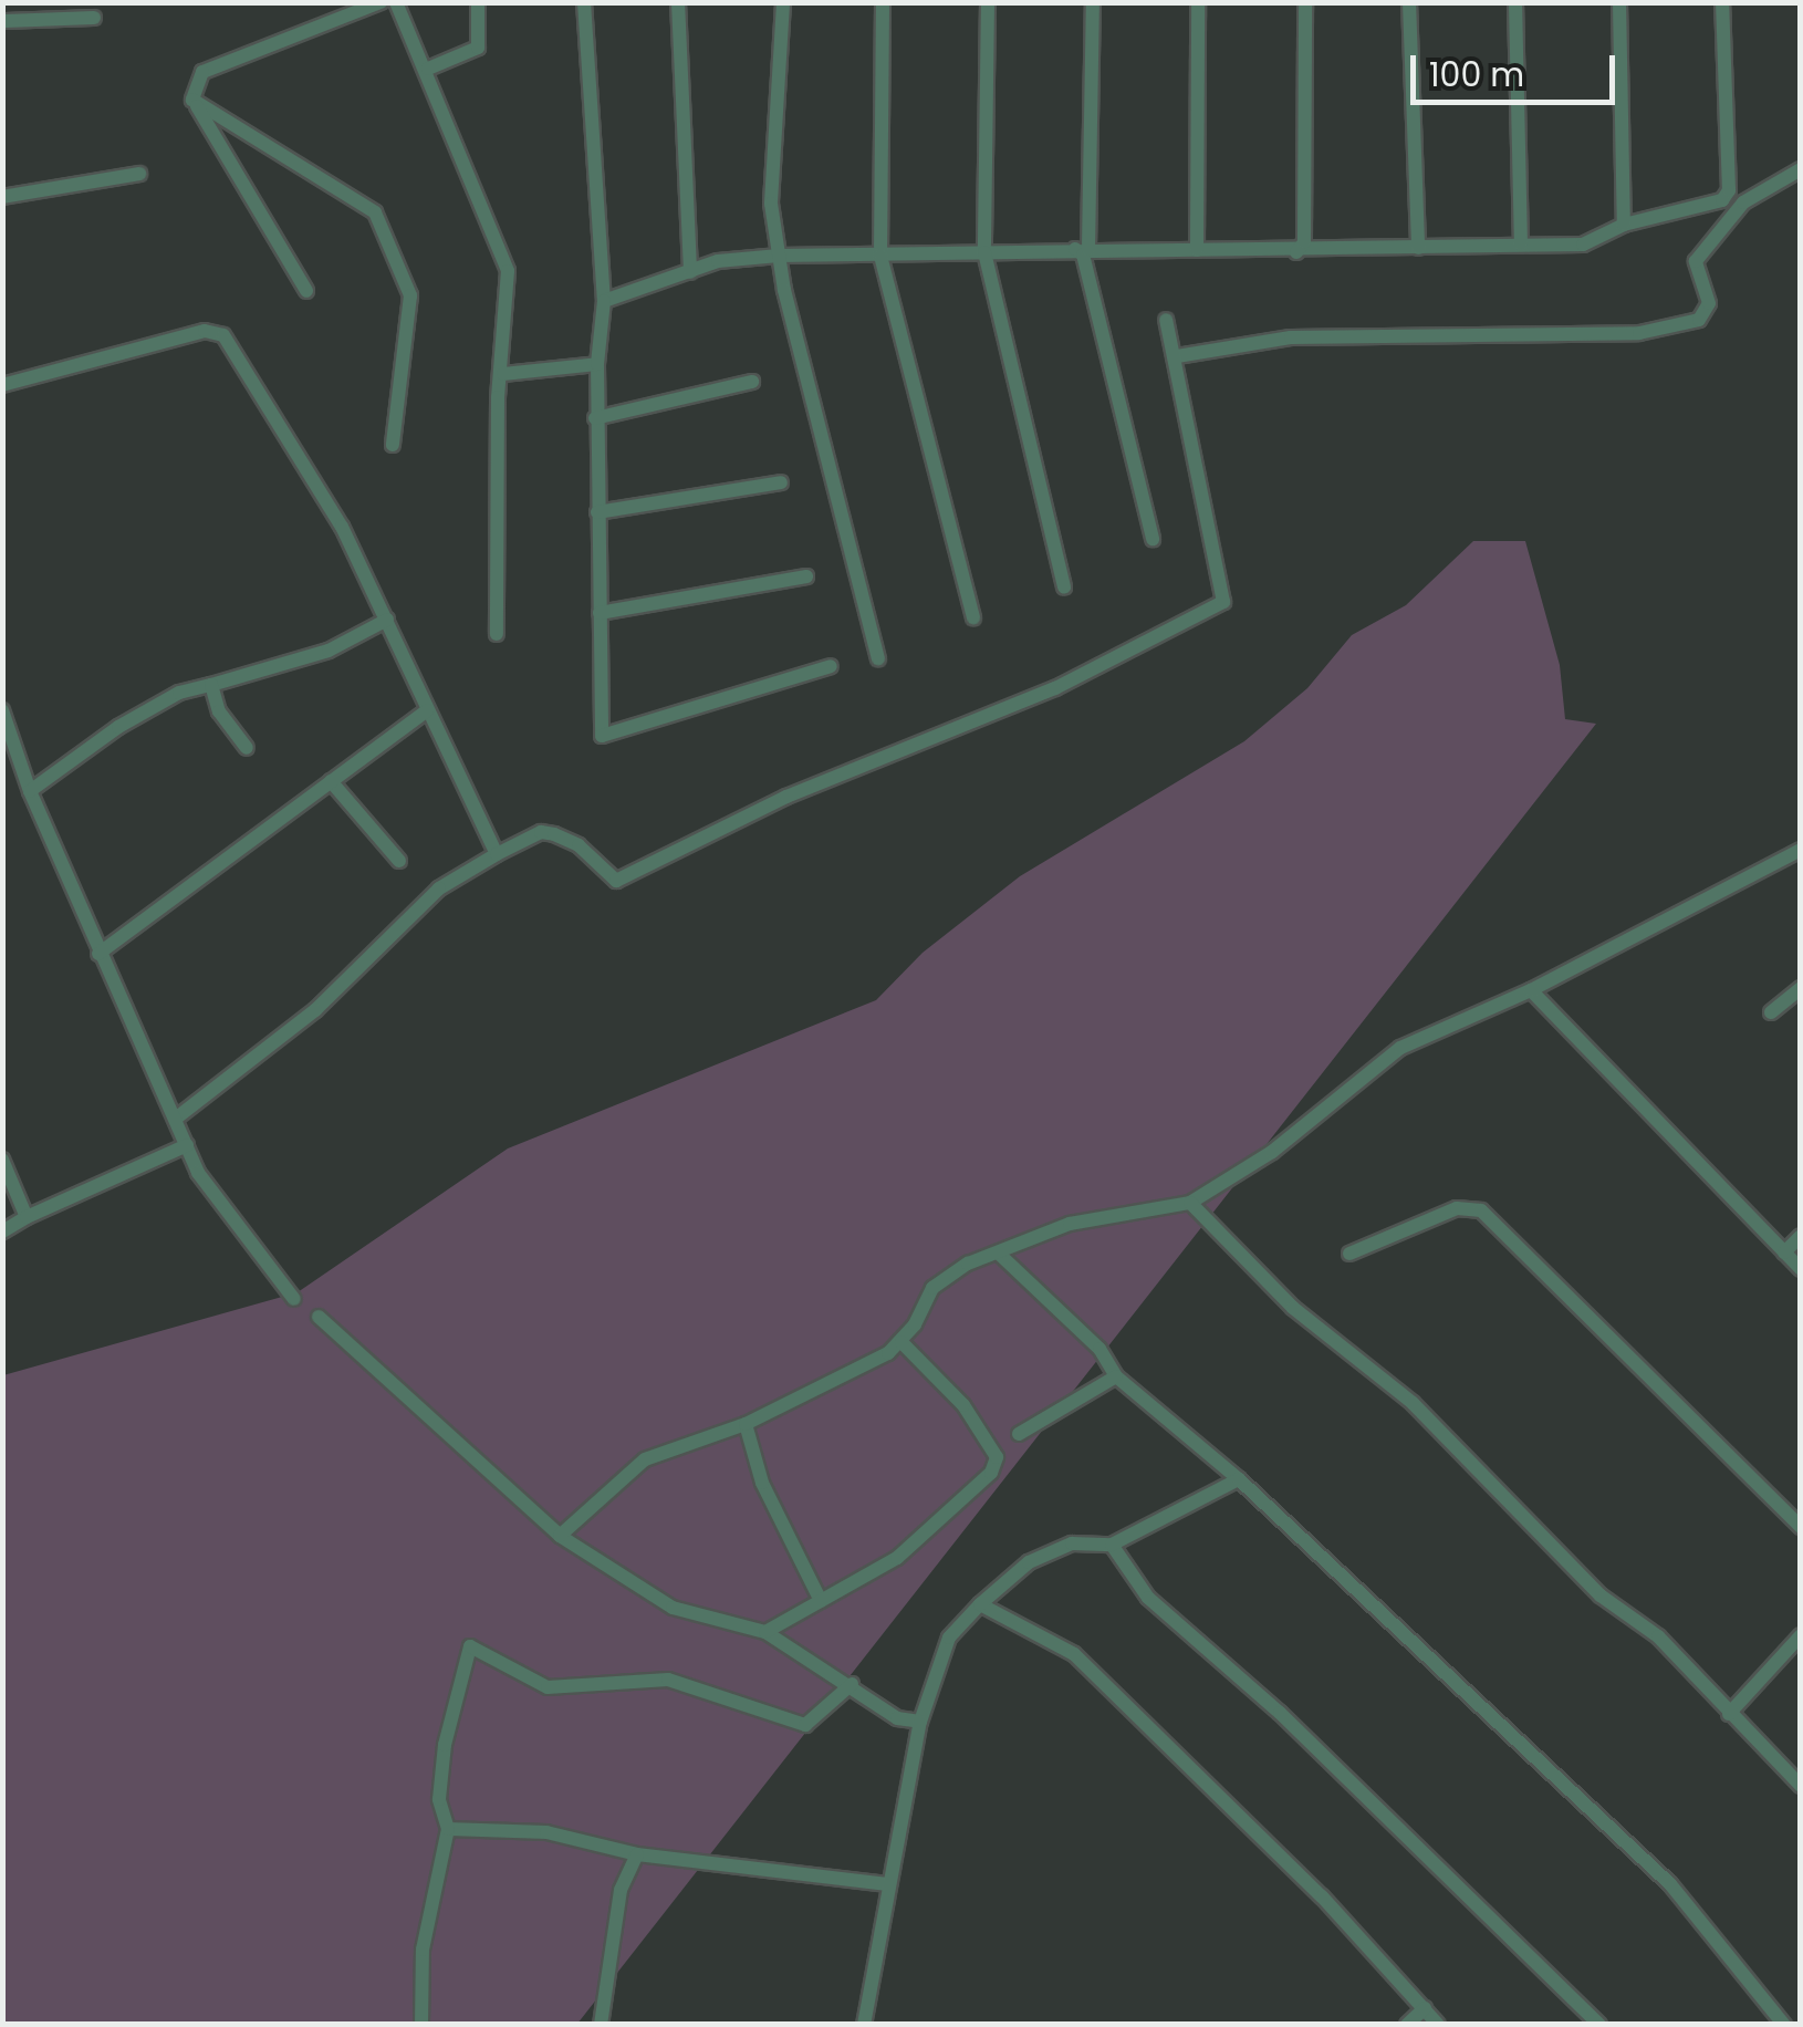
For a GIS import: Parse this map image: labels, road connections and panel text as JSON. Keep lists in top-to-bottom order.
{
  "scale_bar": "100 m"
}
